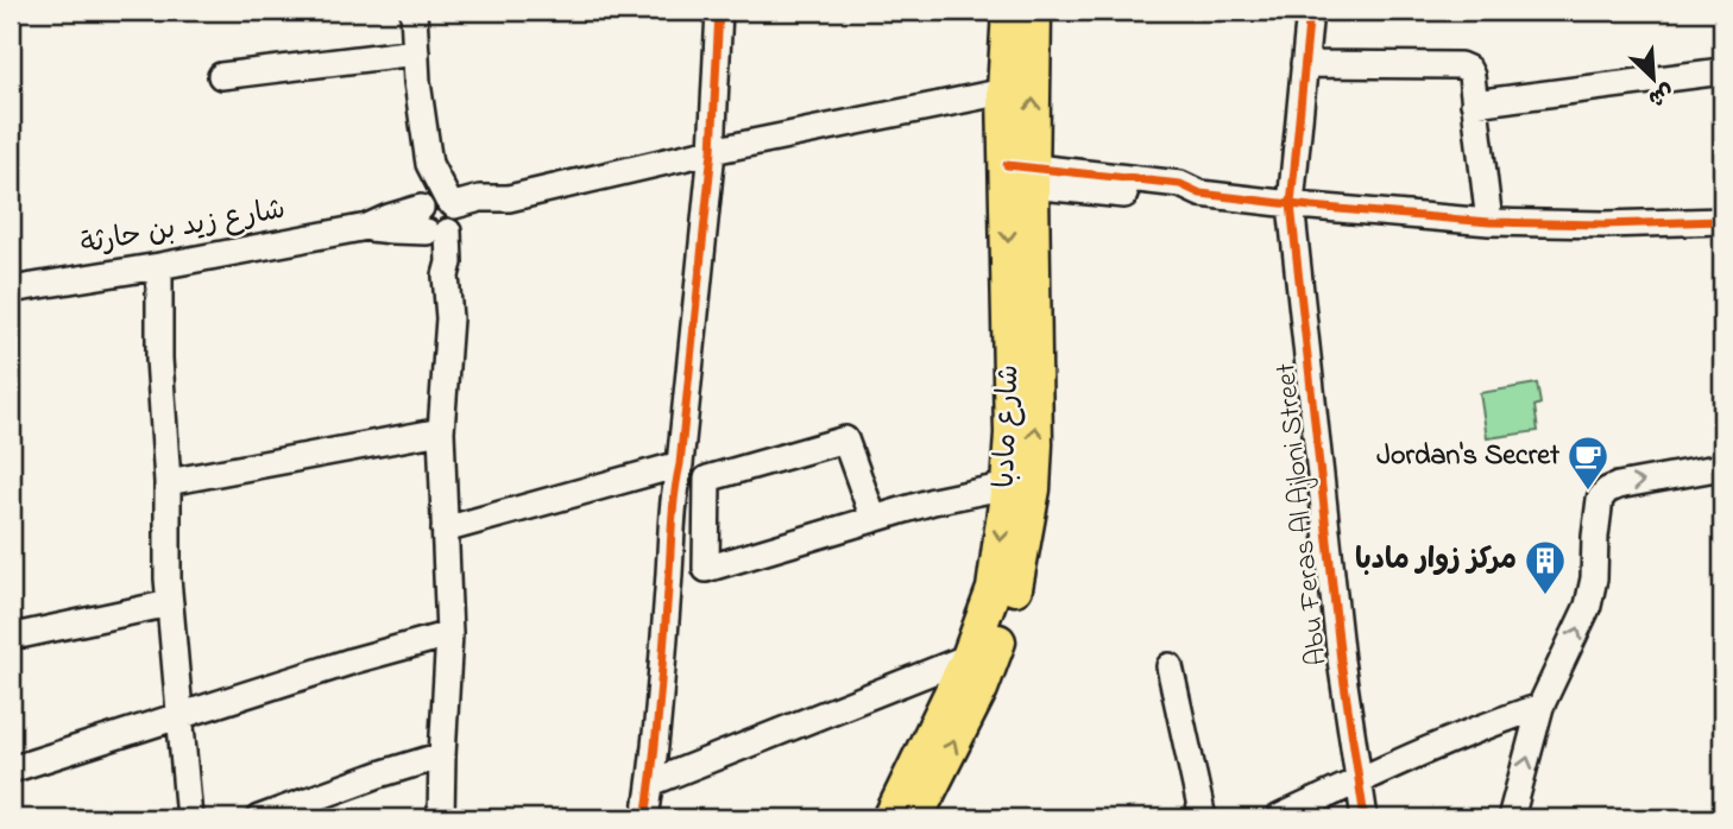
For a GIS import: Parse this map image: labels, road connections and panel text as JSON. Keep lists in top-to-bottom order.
{
  "streets": {
    "main road": ["شارع مادبا"],
    "street": ["شارع زيد بن حارثة", "Abu Feras Al Ajloni Street"]
  },
  "crossings": [
    ["شارع زيد بن حارثة", "شارع مادبا"]
  ],
  "places": {
    "cafe": ["Jordan's Secret"],
    "building": ["مركز زوار مادبا"]
  },
  "north": "bottom right"
}
